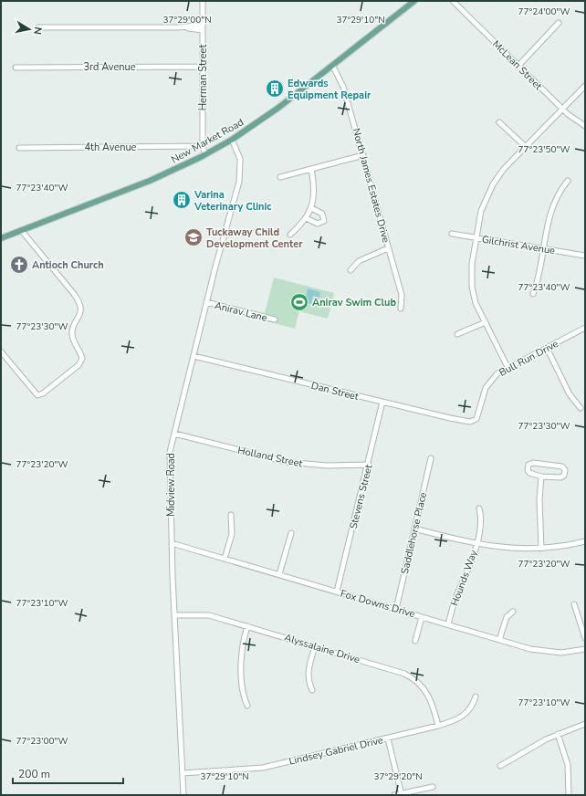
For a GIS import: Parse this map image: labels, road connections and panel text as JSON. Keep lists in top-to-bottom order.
{
  "streets": {
    "main road": ["New Market Road"],
    "street": [
      "McLean Street",
      "3rd Avenue",
      "Herman Street",
      "4th Avenue",
      "North James Estates Drive",
      "Gilchrist Avenue",
      "Anirav Lane",
      "Bull Run Drive",
      "Dan Street",
      "Holland Street",
      "Midview Road",
      "Stevens Street",
      "Saddlehorse Place",
      "Hounds Way",
      "Fox Downs Drive",
      "Alyssalaine Drive",
      "Lindsey Gabriel Drive"
    ]
  },
  "crossings": [
    ["3rd Avenue", "Herman Street"],
    ["Herman Street", "New Market Road"],
    ["Herman Street", "4th Avenue"],
    ["New Market Road", "North James Estates Drive"],
    ["New Market Road", "Midview Road"],
    ["Anirav Lane", "Midview Road"],
    ["Bull Run Drive", "Dan Street"],
    ["Dan Street", "Midview Road"],
    ["Dan Street", "Stevens Street"],
    ["Holland Street", "Midview Road"],
    ["Holland Street", "Stevens Street"],
    ["Midview Road", "Fox Downs Drive"],
    ["Midview Road", "Alyssalaine Drive"],
    ["Midview Road", "Lindsey Gabriel Drive"],
    ["Stevens Street", "Fox Downs Drive"],
    ["Saddlehorse Place", "Fox Downs Drive"],
    ["Hounds Way", "Fox Downs Drive"],
    ["Alyssalaine Drive", "Lindsey Gabriel Drive"]
  ],
  "places": {
    "building": ["Edwards Equipment Repair", "Varina Veterinary Clinic"],
    "school or university": ["Tuckaway Child Development Center"],
    "church": ["Antioch Church"],
    "sports": ["Anirav Swim Club"]
  },
  "scale_bar": "200 m",
  "north": "right",
  "coordinates": [
    "77°24'00\"W",
    "37°29'00\"N",
    "37°29'10\"N",
    "77°23'50\"W",
    "77°23'40\"W",
    "77°23'30\"W",
    "77°23'20\"W",
    "77°23'10\"W",
    "77°23'00\"W",
    "37°29'20\"N"
  ]
}
